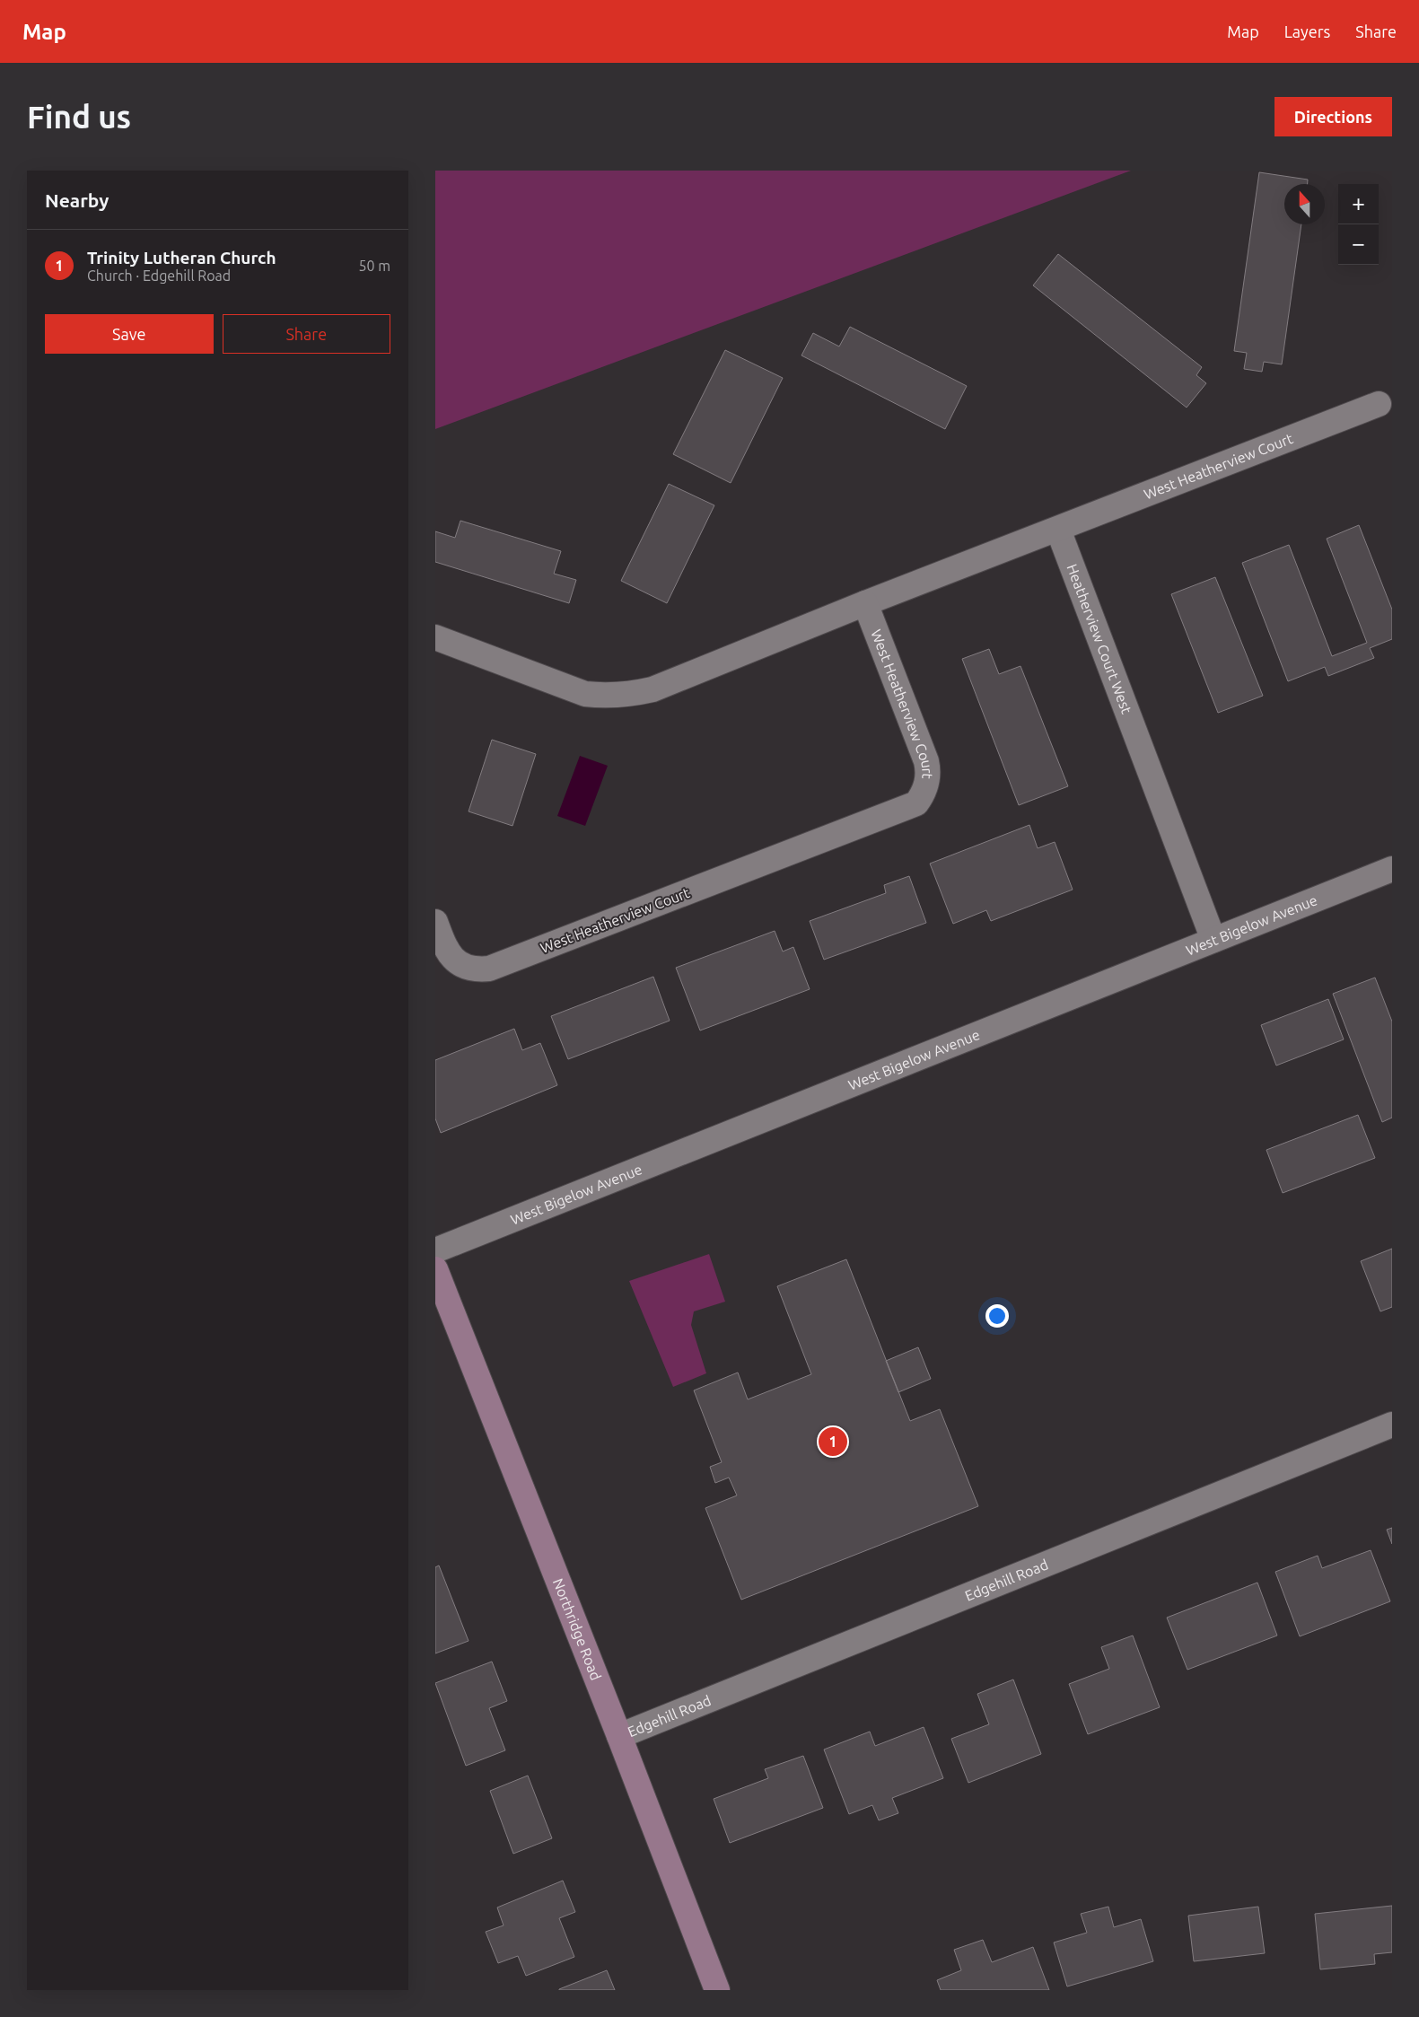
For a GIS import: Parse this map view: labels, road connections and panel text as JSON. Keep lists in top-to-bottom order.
{
  "streets": {
    "main road": ["Northridge Road"],
    "street": [
      "West Heatherview Court",
      "Heatherview Court West",
      "West Bigelow Avenue",
      "Edgehill Road"
    ]
  },
  "crossings": [
    ["West Heatherview Court", "Heatherview Court West"],
    ["Heatherview Court West", "West Bigelow Avenue"],
    ["Edgehill Road", "Northridge Road"]
  ],
  "north": "top",
  "page": {
    "header": "Map",
    "nav": ["Map", "Layers", "Share"],
    "buttons": [
      "Directions",
      ["Save", "Share"]
    ],
    "title": "Find us",
    "heading": "Nearby",
    "map_buttons": ["+", "−"],
    "list": [
      {
        "mark": "1",
        "name": "Trinity Lutheran Church",
        "note": "Church · Edgehill Road",
        "value": "50 m"
      }
    ],
    "pins": "1"
  }
}
